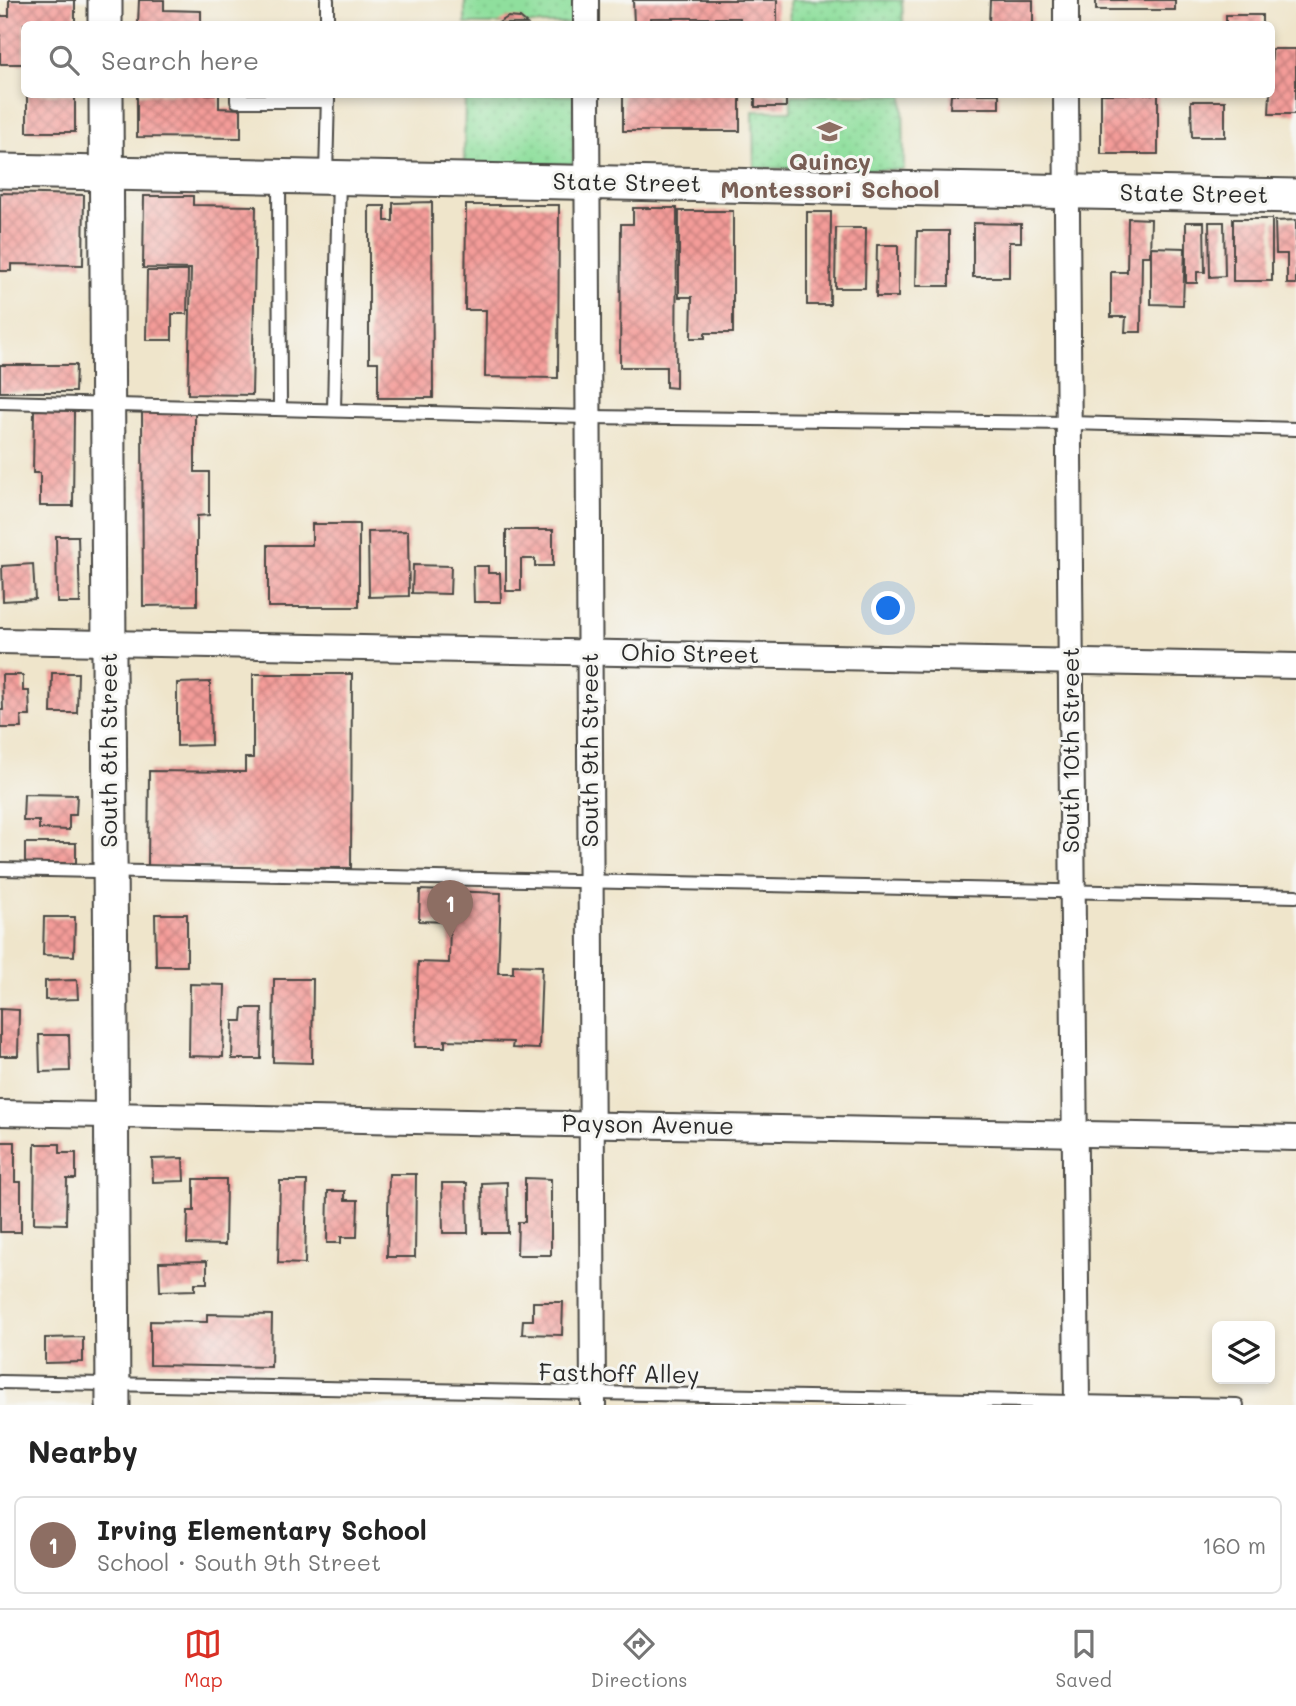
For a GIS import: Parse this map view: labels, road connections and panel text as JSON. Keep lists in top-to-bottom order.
{
  "streets": {
    "street": [
      "State Street",
      "Ohio Street",
      "South 8th Street",
      "South 9th Street",
      "South 10th Street",
      "Payson Avenue"
    ],
    "lane": ["Fasthoff Alley"]
  },
  "crossings": [
    ["State Street", "South 8th Street"],
    ["State Street", "South 9th Street"],
    ["State Street", "South 10th Street"],
    ["Ohio Street", "South 8th Street"],
    ["Ohio Street", "South 9th Street"],
    ["Ohio Street", "South 10th Street"],
    ["South 8th Street", "Payson Avenue"],
    ["South 8th Street", "Fasthoff Alley"],
    ["South 9th Street", "Payson Avenue"],
    ["South 9th Street", "Fasthoff Alley"],
    ["South 10th Street", "Payson Avenue"],
    ["South 10th Street", "Fasthoff Alley"]
  ],
  "places": {
    "school or university": ["Quincy Montessori School"]
  },
  "page": {
    "search": "Search here",
    "pins": "1",
    "heading": "Nearby",
    "list": [
      {
        "mark": "1",
        "name": "Irving Elementary School",
        "note": "School · South 9th Street",
        "value": "160 m"
      }
    ],
    "nav": ["Map", "Directions", "Saved"]
  }
}
